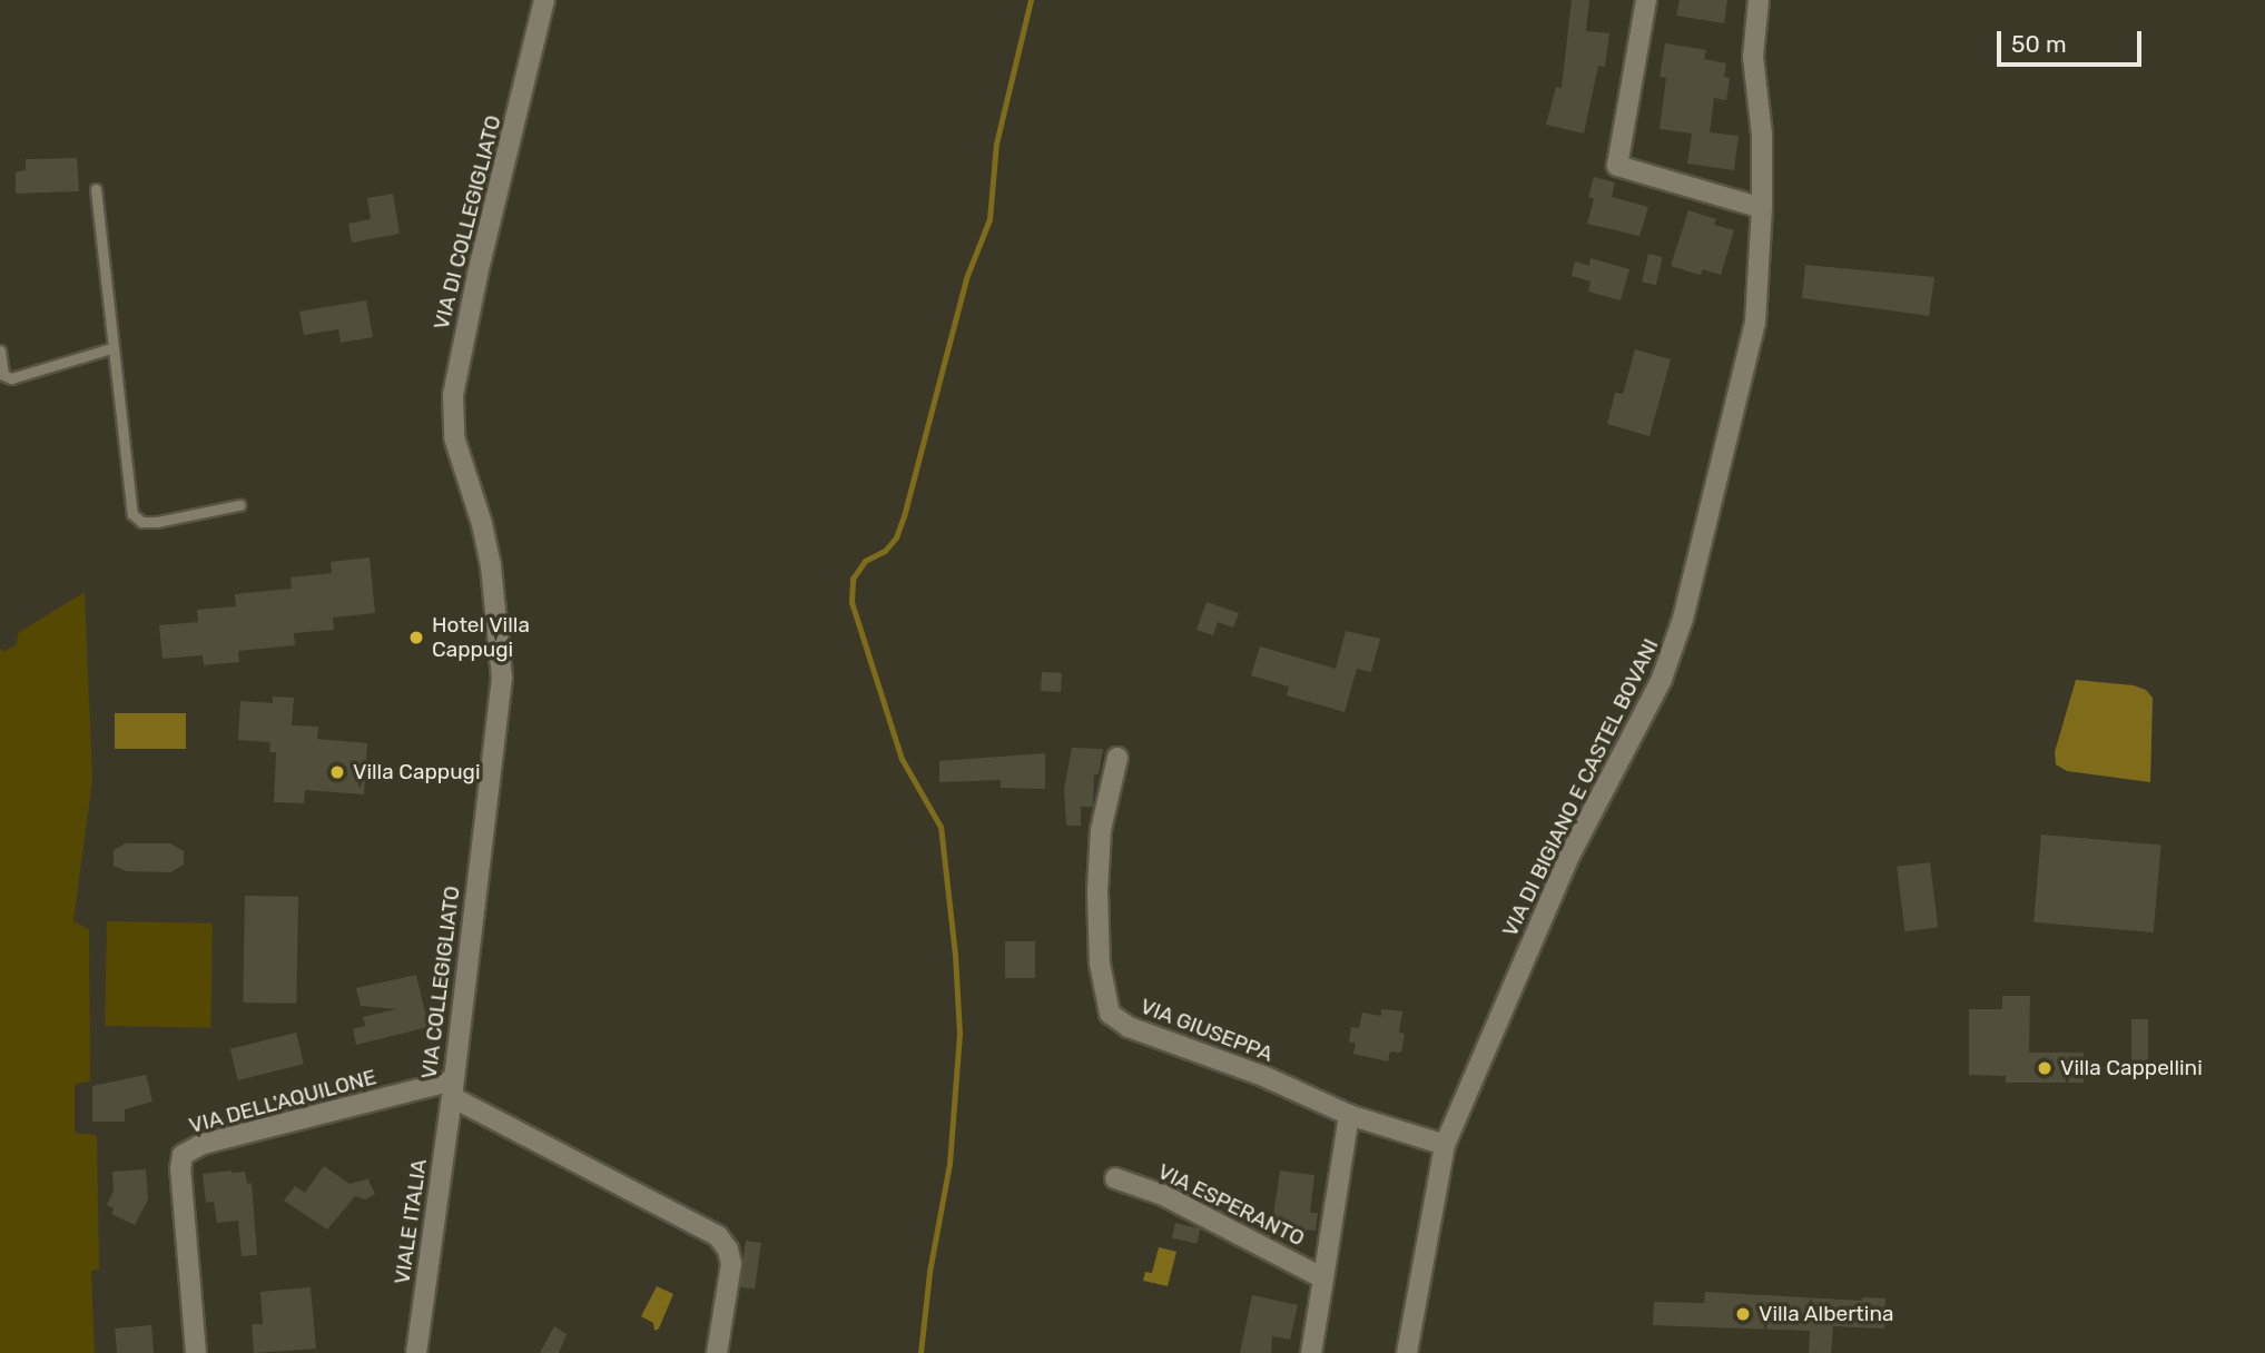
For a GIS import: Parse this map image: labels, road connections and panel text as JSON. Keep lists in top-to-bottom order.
{
  "streets": {
    "street": [
      "VIA DI COLLEGIGLIATO",
      "VIA DI BIGIANO E CASTEL BOVANI",
      "VIA COLLEGIGLIATO",
      "VIA GIUSEPPA",
      "VIA DELL'AQUILONE",
      "VIA ESPERANTO",
      "VIALE ITALIA"
    ]
  },
  "crossings": [
    ["VIA DI COLLEGIGLIATO", "VIA COLLEGIGLIATO"],
    ["VIA DI BIGIANO E CASTEL BOVANI", "VIA GIUSEPPA"],
    ["VIA COLLEGIGLIATO", "VIA DELL'AQUILONE"],
    ["VIA COLLEGIGLIATO", "VIALE ITALIA"],
    ["VIA GIUSEPPA", "VIA ESPERANTO"],
    ["VIA DELL'AQUILONE", "VIALE ITALIA"]
  ],
  "places": [
    "Hotel Villa Cappugi",
    "Villa Cappugi",
    "Villa Cappellini",
    "Villa Albertina"
  ],
  "scale_bar": "50 m"
}
